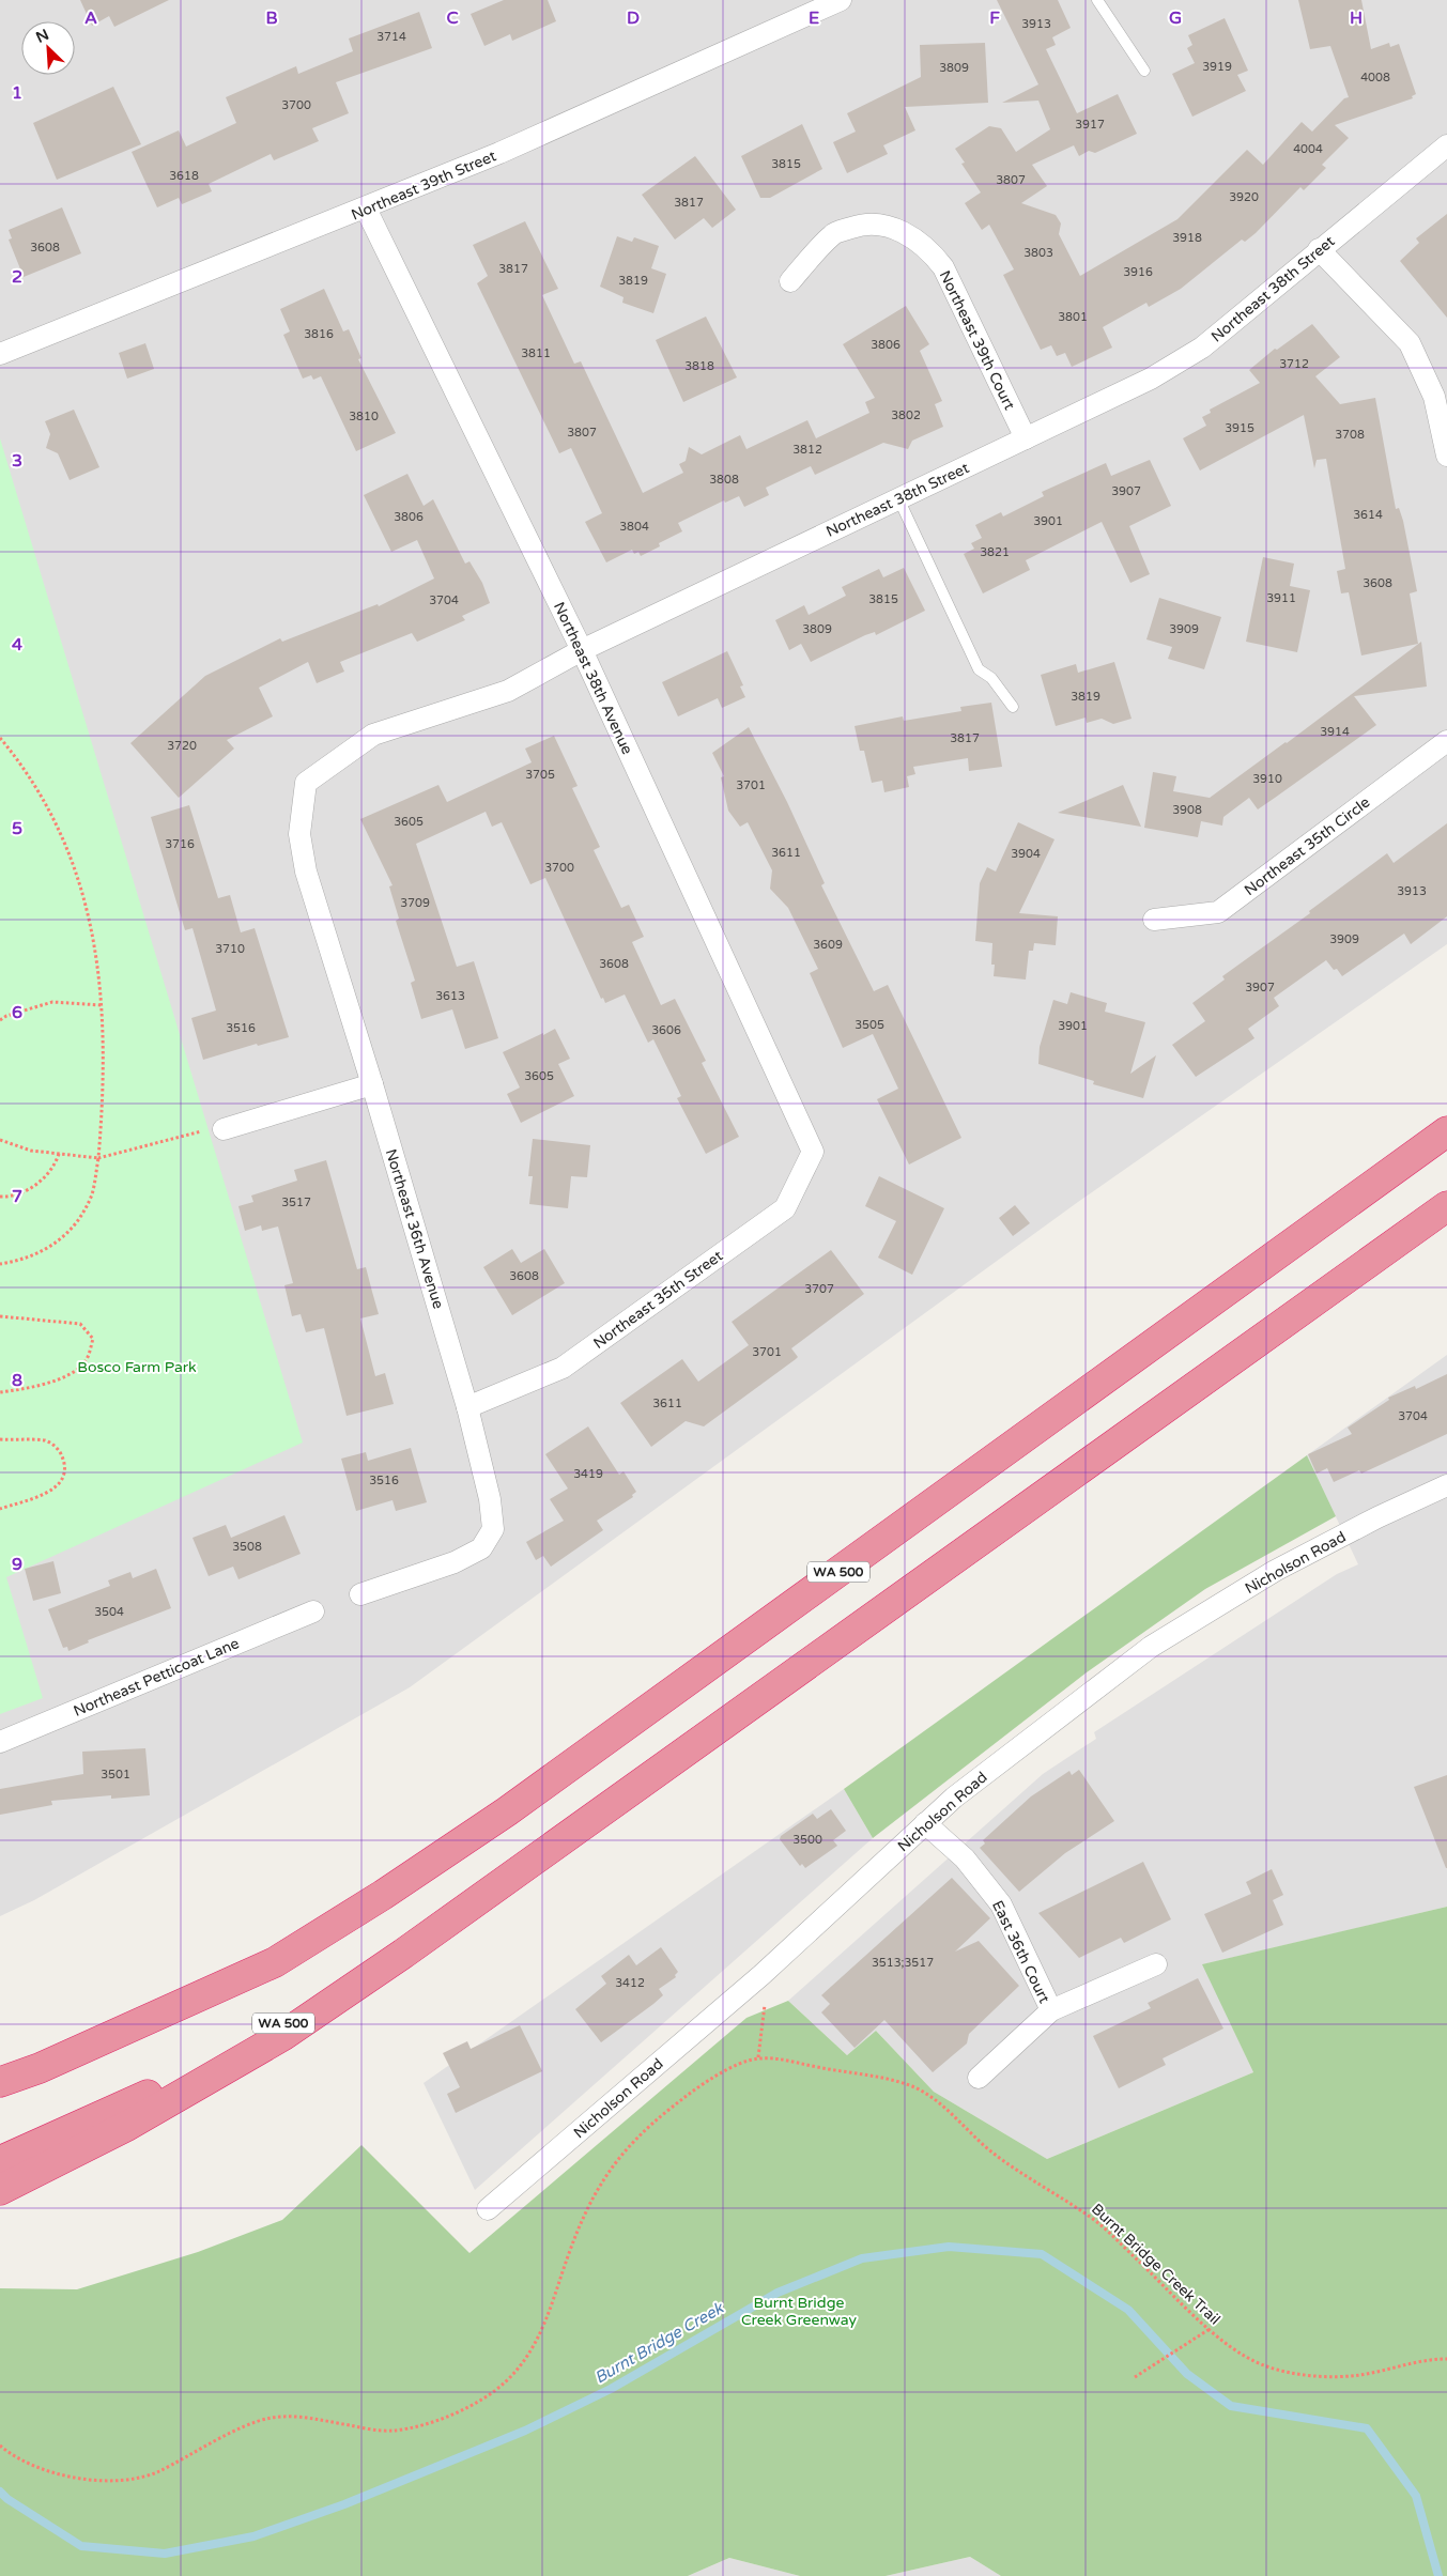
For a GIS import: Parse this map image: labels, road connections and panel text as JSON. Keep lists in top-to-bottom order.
{
  "streets": {
    "highway": ["WA 500"],
    "street": [
      "Northeast 39th Street",
      "Northeast 38th Street",
      "Northeast 39th Court",
      "Northeast 38th Avenue",
      "Northeast 35th Circle",
      "Northeast 36th Avenue",
      "Northeast 35th Street",
      "Nicholson Road",
      "Northeast Petticoat Lane",
      "East 36th Court"
    ],
    "path": ["Burnt Bridge Creek Trail"]
  },
  "crossings": [
    ["Northeast 39th Street", "Northeast 38th Avenue"],
    ["Northeast 38th Street", "Northeast 39th Court"],
    ["Northeast 38th Street", "Northeast 38th Avenue"],
    ["Northeast 38th Street", "Northeast 36th Avenue"],
    ["Northeast 38th Avenue", "Northeast 35th Street"],
    ["Northeast 36th Avenue", "Northeast 35th Street"],
    ["Nicholson Road", "East 36th Court"]
  ],
  "water": ["Burnt Bridge Creek"],
  "parks": ["Bosco Farm Park", "Burnt Bridge Creek Greenway"],
  "house_numbers": [
    "3913",
    "3714",
    "3919",
    "3809",
    "4008",
    "3700",
    "3917",
    "4004",
    "3815",
    "3618",
    "3807",
    "3920",
    "3817",
    "3918",
    "3608",
    "3803",
    "3817",
    "3916",
    "3819",
    "3801",
    "3816",
    "3806",
    "3811",
    "3712",
    "3818",
    "3802",
    "3810",
    "3915",
    "3807",
    "3708",
    "3812",
    "3808",
    "3907",
    "3614",
    "3806",
    "3901",
    "3804",
    "3821",
    "3608",
    "3911",
    "3815",
    "3704",
    "3809",
    "3909",
    "3819",
    "3914",
    "3817",
    "3720",
    "3705",
    "3910",
    "3701",
    "3908",
    "3605",
    "3716",
    "3611",
    "3904",
    "3700",
    "3913",
    "3709",
    "3909",
    "3609",
    "3710",
    "3608",
    "3907",
    "3613",
    "3505",
    "3901",
    "3516",
    "3606",
    "3605",
    "3517",
    "3608",
    "3707",
    "3701",
    "3611",
    "3704",
    "3419",
    "3516",
    "3508",
    "3504",
    "3501",
    "3500",
    "3513;3517",
    "3412"
  ],
  "north": "top left",
  "grid": {
    "columns": [
      "A",
      "B",
      "C",
      "D",
      "E",
      "F",
      "G",
      "H"
    ],
    "rows": [
      "1",
      "2",
      "3",
      "4",
      "5",
      "6",
      "7",
      "8",
      "9"
    ]
  }
}
